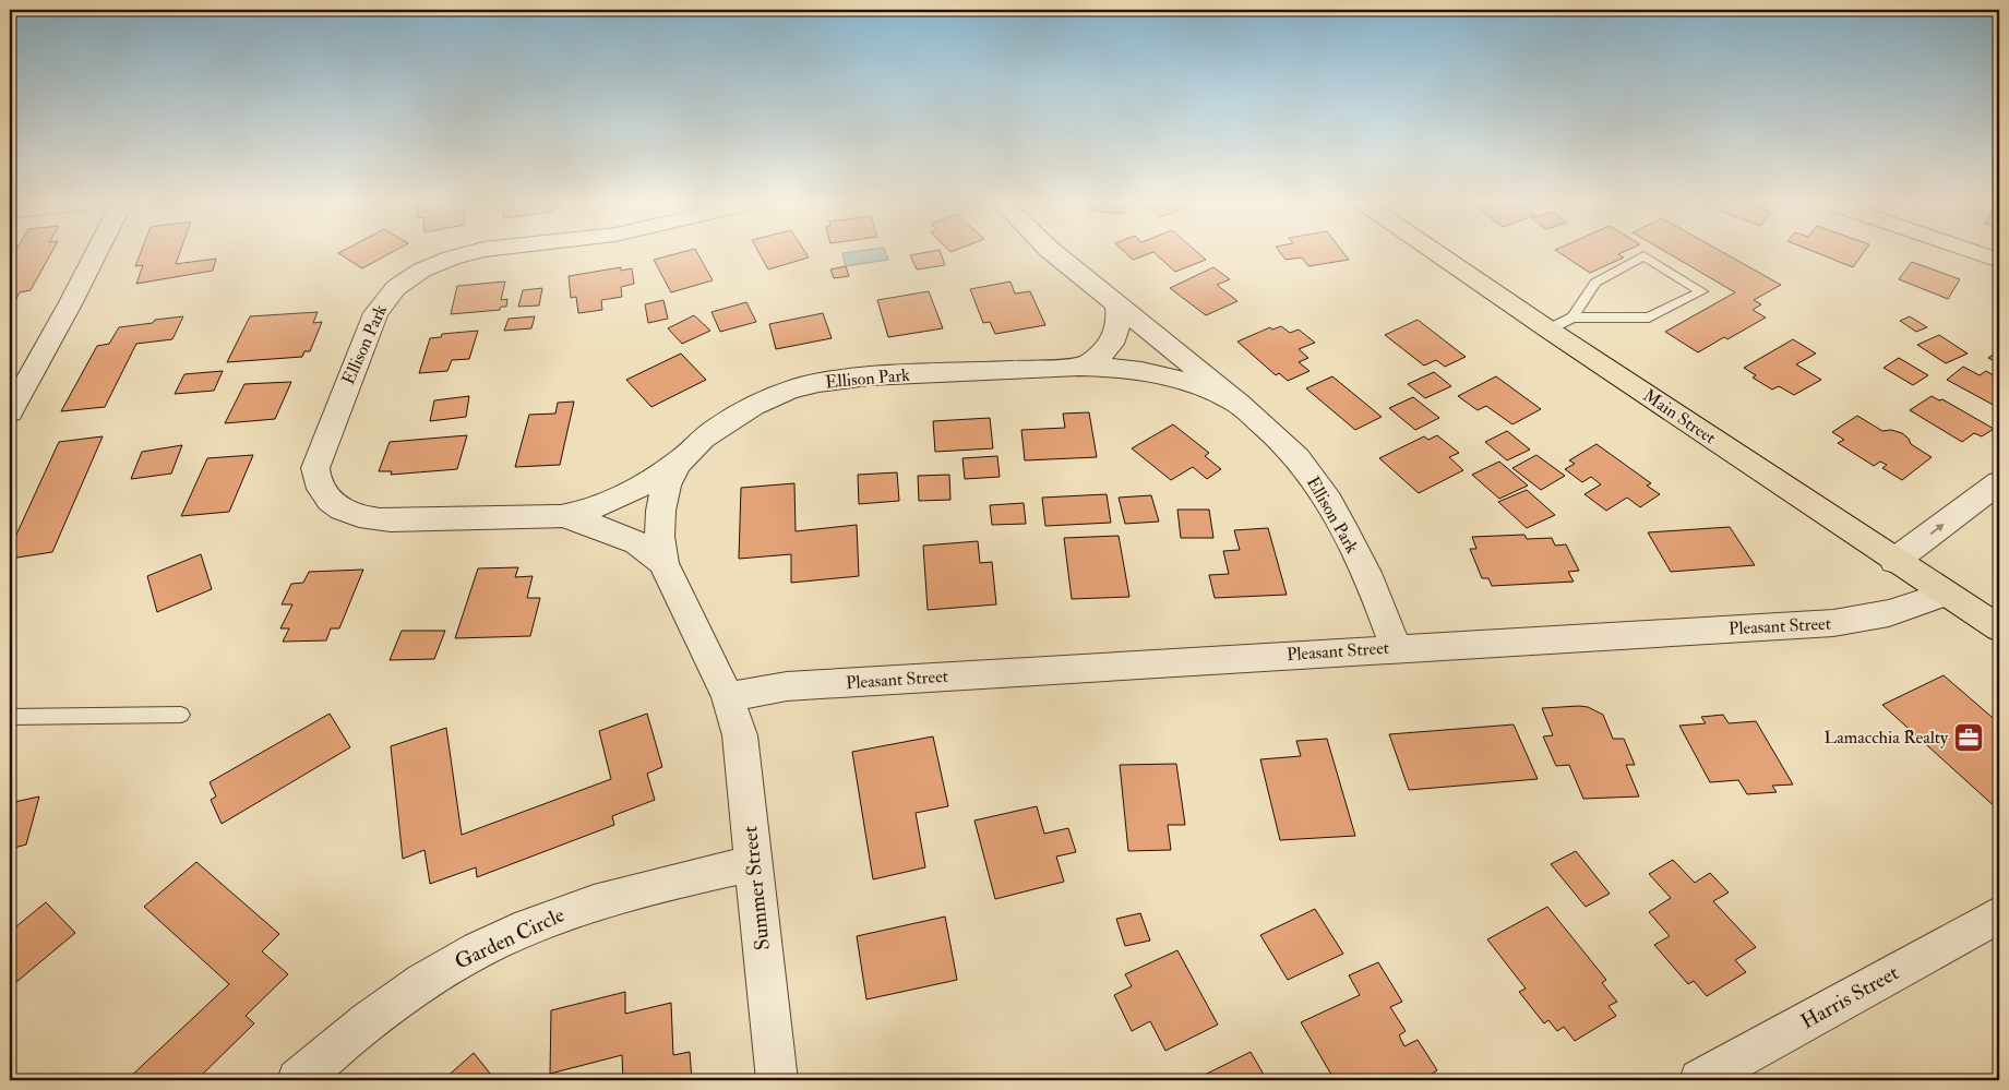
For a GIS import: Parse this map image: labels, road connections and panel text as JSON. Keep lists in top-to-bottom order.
{
  "streets": {
    "main road": ["Main Street"],
    "street": [
      "Ellison Park",
      "Pleasant Street",
      "Summer Street",
      "Garden Circle",
      "Harris Street"
    ]
  },
  "crossings": [
    ["Ellison Park", "Pleasant Street"],
    ["Ellison Park", "Summer Street"],
    ["Main Street", "Pleasant Street"],
    ["Pleasant Street", "Summer Street"],
    ["Summer Street", "Garden Circle"]
  ],
  "places": {
    "office": ["Lamacchia Realty"]
  }
}
